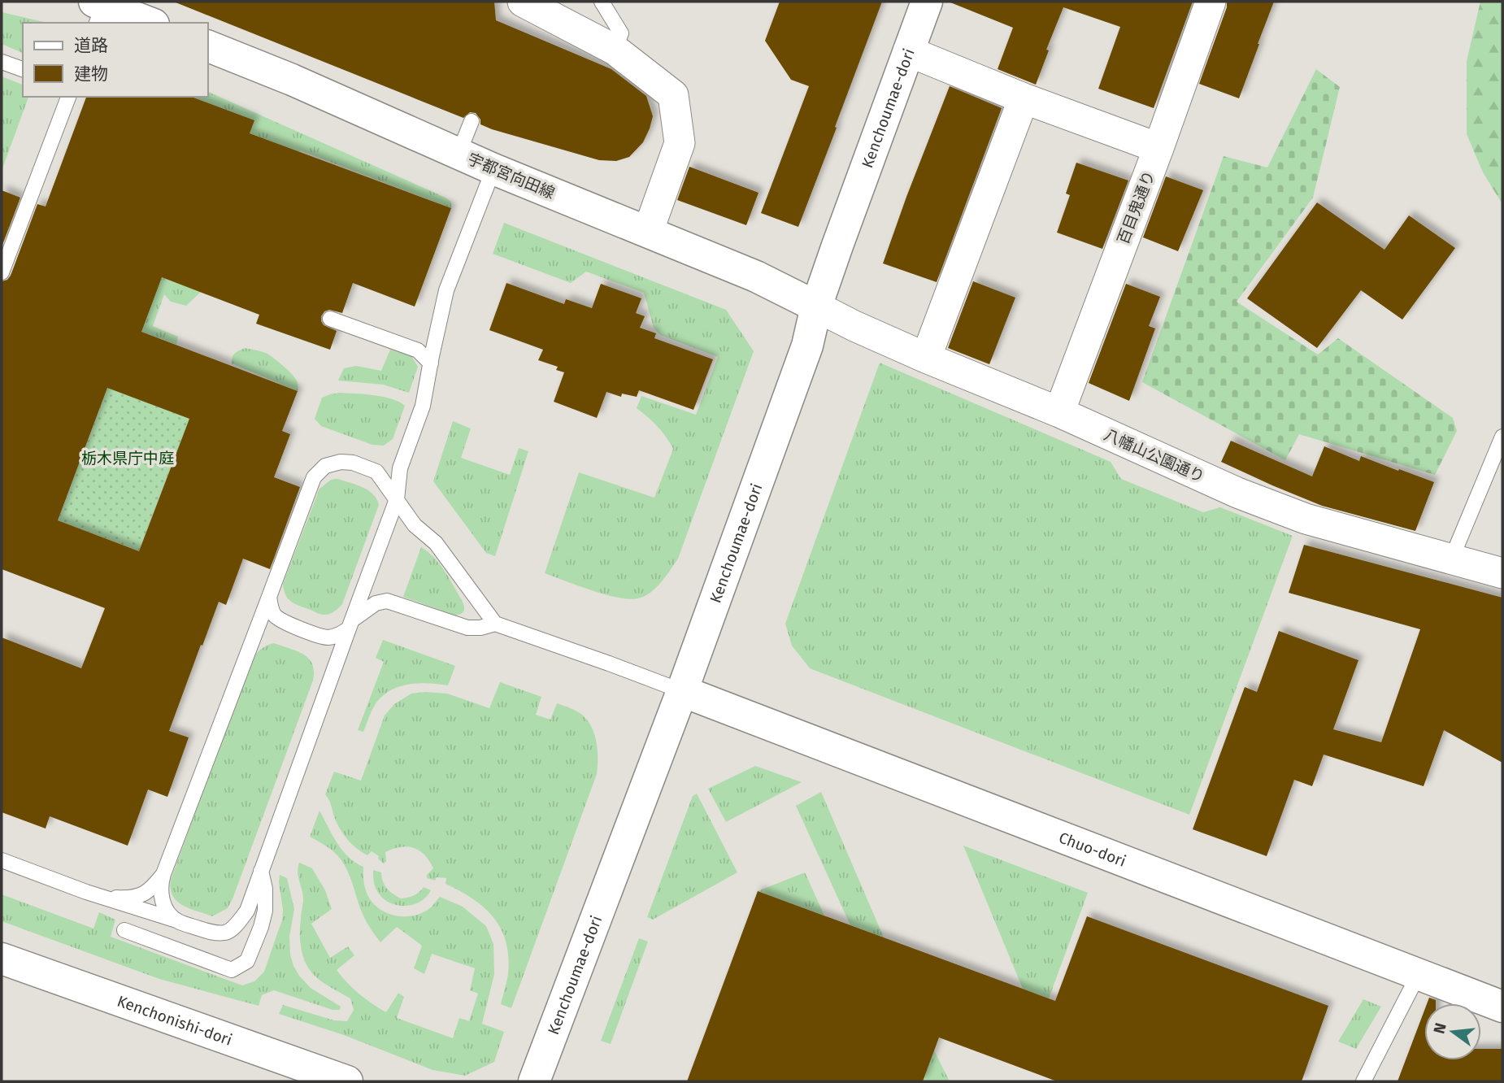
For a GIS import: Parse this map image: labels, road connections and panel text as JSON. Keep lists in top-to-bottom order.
{
  "streets": {
    "main road": [
      "Kenchoumae-dori",
      "宇都宮向田線",
      "Chuo-dori",
      "Kenchonishi-dori"
    ],
    "street": ["百目鬼通り", "八幡山公園通り"]
  },
  "crossings": [
    ["Kenchoumae-dori", "宇都宮向田線"],
    ["Kenchoumae-dori", "八幡山公園通り"],
    ["Kenchoumae-dori", "Chuo-dori"],
    ["宇都宮向田線", "八幡山公園通り"],
    ["百目鬼通り", "八幡山公園通り"]
  ],
  "parks": ["栃木県庁中庭"],
  "legend": ["道路", "建物"],
  "north": "left"
}
